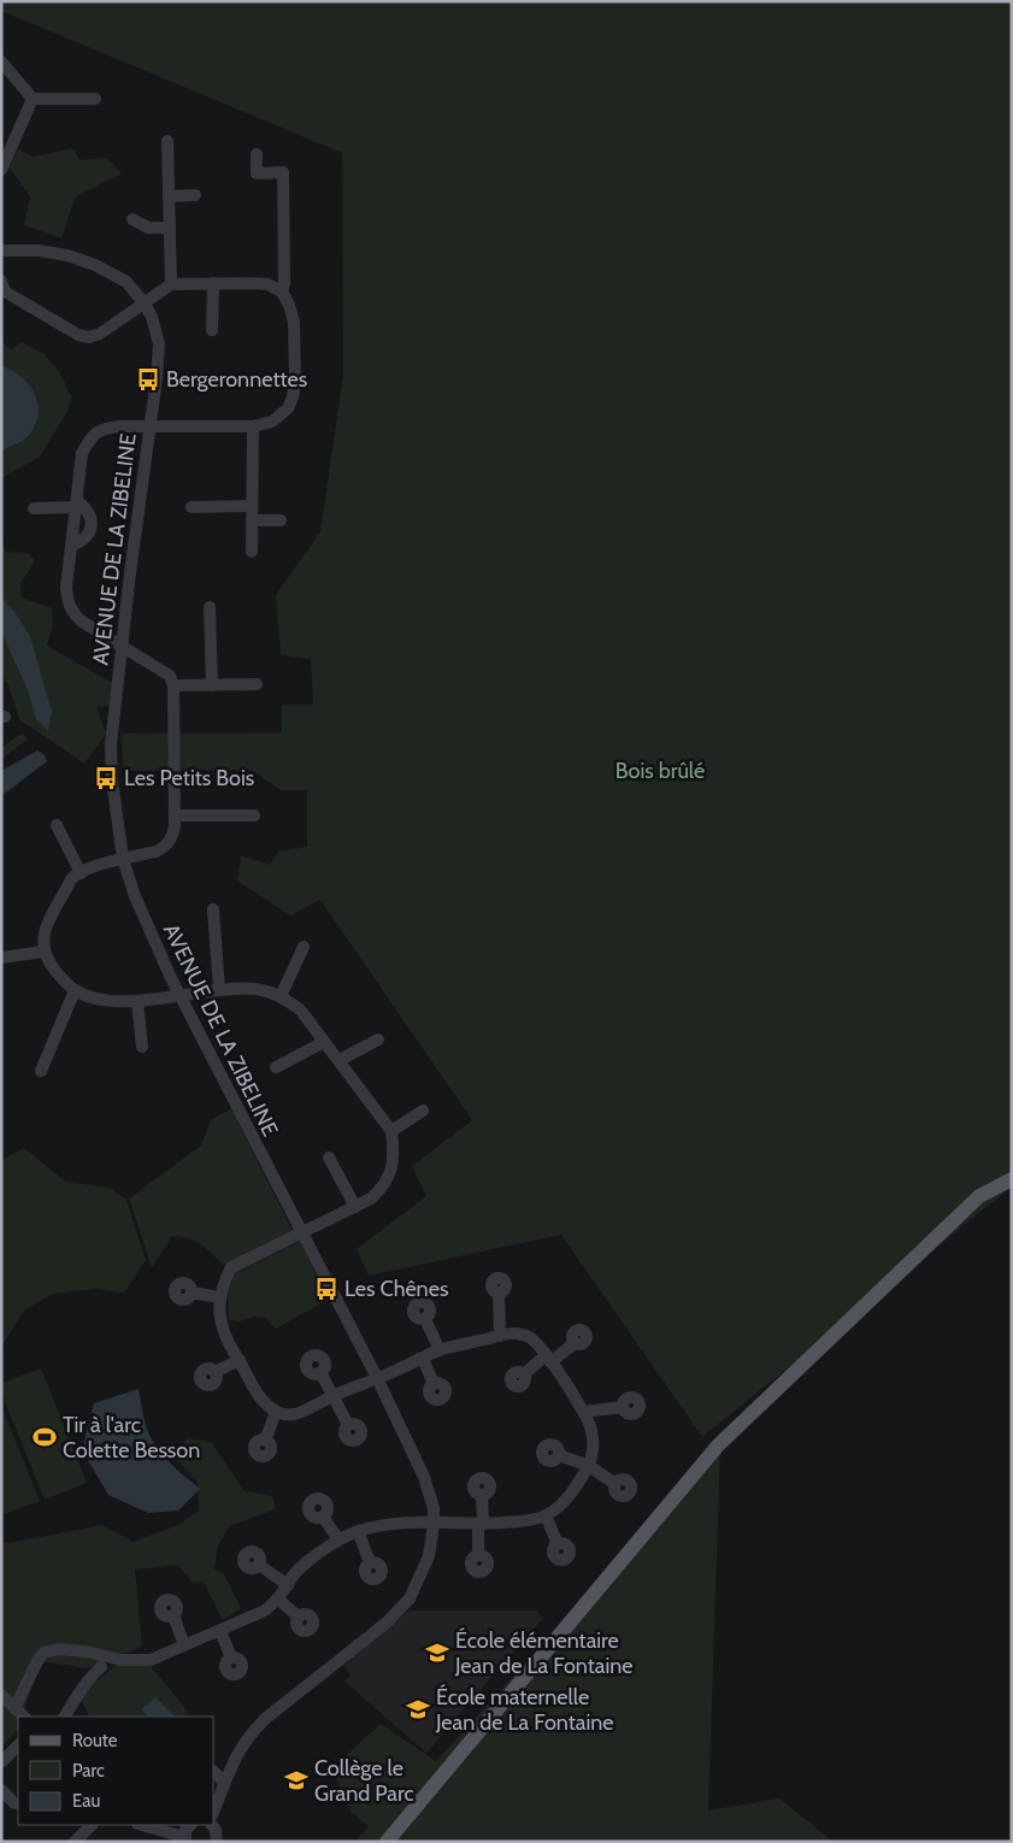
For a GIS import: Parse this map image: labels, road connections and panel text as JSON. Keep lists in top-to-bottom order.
{
  "streets": {
    "street": ["AVENUE DE LA ZIBELINE"]
  },
  "parks": ["Bois brûlé"],
  "places": {
    "bus stop": ["Bergeronnettes", "Les Petits Bois", "Les Chênes"],
    "sports": ["Tir à l'arc Colette Besson"],
    "school or university": ["École élémentaire Jean de La Fontaine", "École maternelle Jean de La Fontaine", "Collège le Grand Parc"]
  },
  "legend": ["Route", "Parc", "Eau"]
}
